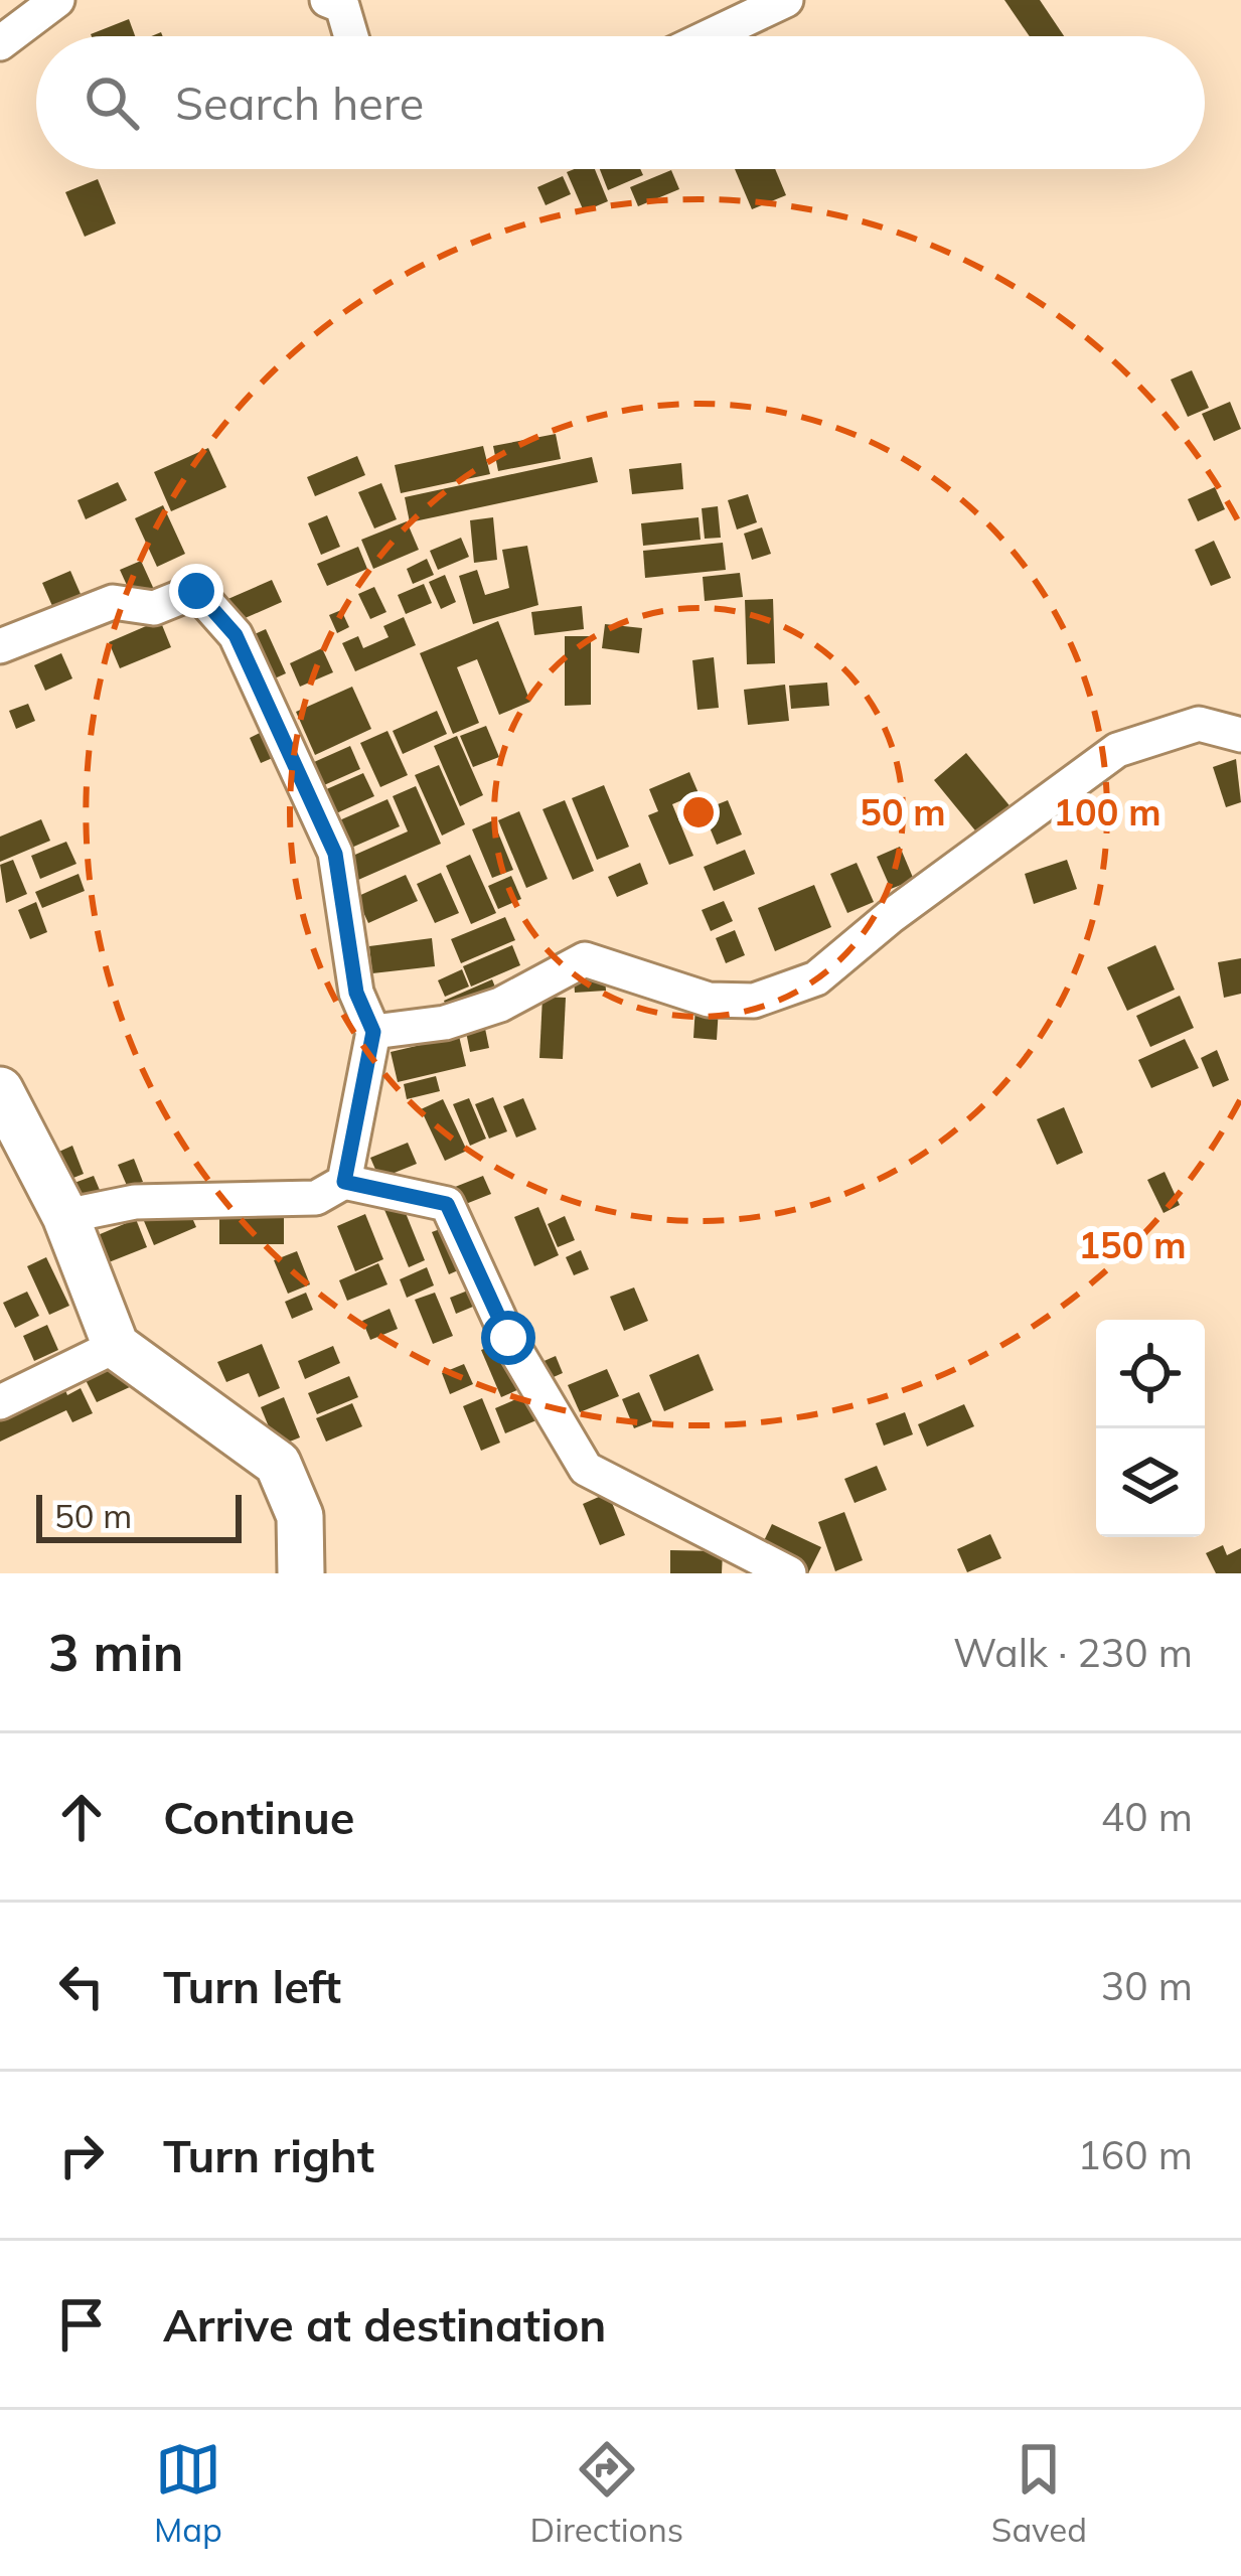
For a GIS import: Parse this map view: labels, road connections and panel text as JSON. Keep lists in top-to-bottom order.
{
  "scale_bar": "50 m",
  "page": {
    "search": "Search here",
    "scale": "50 m",
    "heading": ["3 min", "Walk · 230 m"],
    "list": [
      ["Continue", "40 m"],
      ["Turn left", "30 m"],
      ["Turn right", "160 m"],
      "Arrive at destination"
    ],
    "nav": ["Map", "Directions", "Saved"]
  },
  "rings": ["50 m", "100 m", "150 m"]
}
